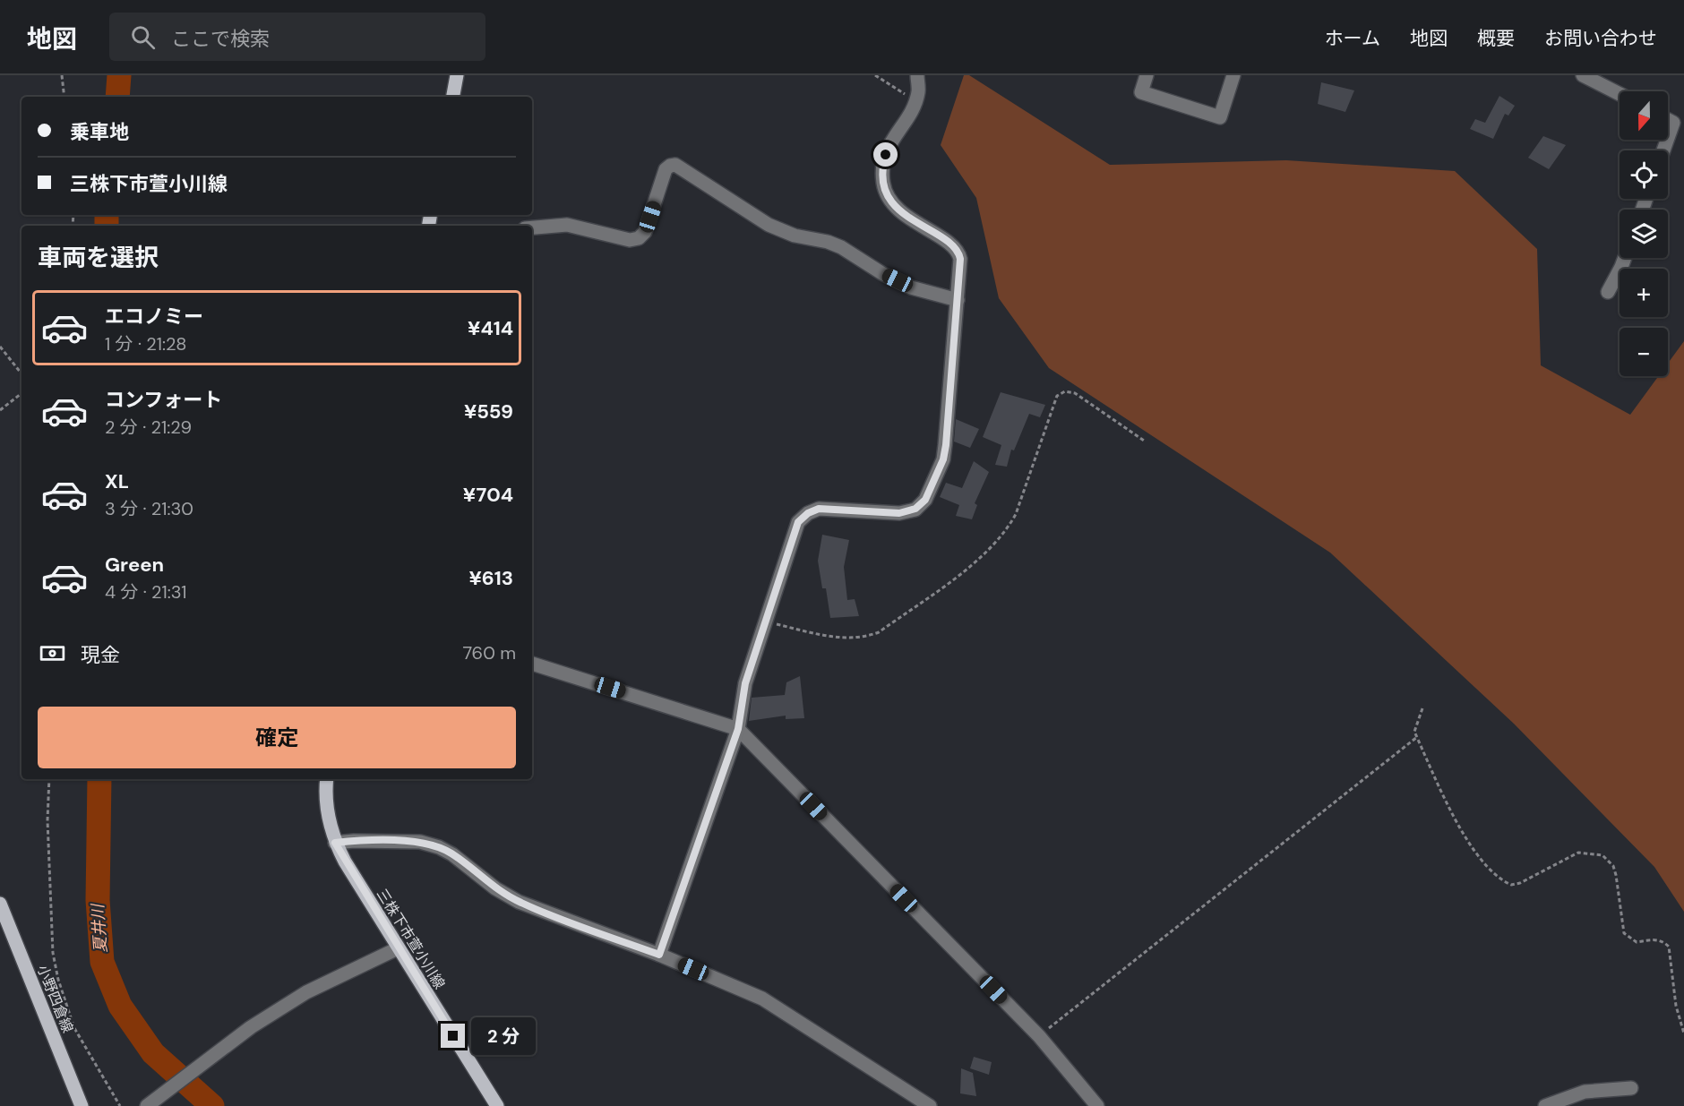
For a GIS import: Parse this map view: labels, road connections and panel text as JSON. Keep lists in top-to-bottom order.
{
  "streets": {
    "main road": ["三株下市萱小川線", "小野四倉線"]
  },
  "water": ["夏井川"],
  "north": "bottom",
  "page": {
    "header": "地図",
    "search": "ここで検索",
    "nav": [
      "ホーム",
      "地図",
      "概要",
      "お問い合わせ"
    ],
    "map_buttons": ["+", "−"],
    "banner": ["乗車地", "三株下市萱小川線"],
    "heading": "車両を選択",
    "list": [
      {
        "name": "エコノミー",
        "note": "1 分 · 21:28",
        "value": "¥414"
      },
      {
        "name": "コンフォート",
        "note": "2 分 · 21:29",
        "value": "¥559"
      },
      {
        "name": "XL",
        "note": "3 分 · 21:30",
        "value": "¥704"
      },
      {
        "name": "Green",
        "note": "4 分 · 21:31",
        "value": "¥613"
      }
    ],
    "pay": ["現金", "760 m"],
    "buttons": "確定",
    "bubble": "2 分"
  }
}
